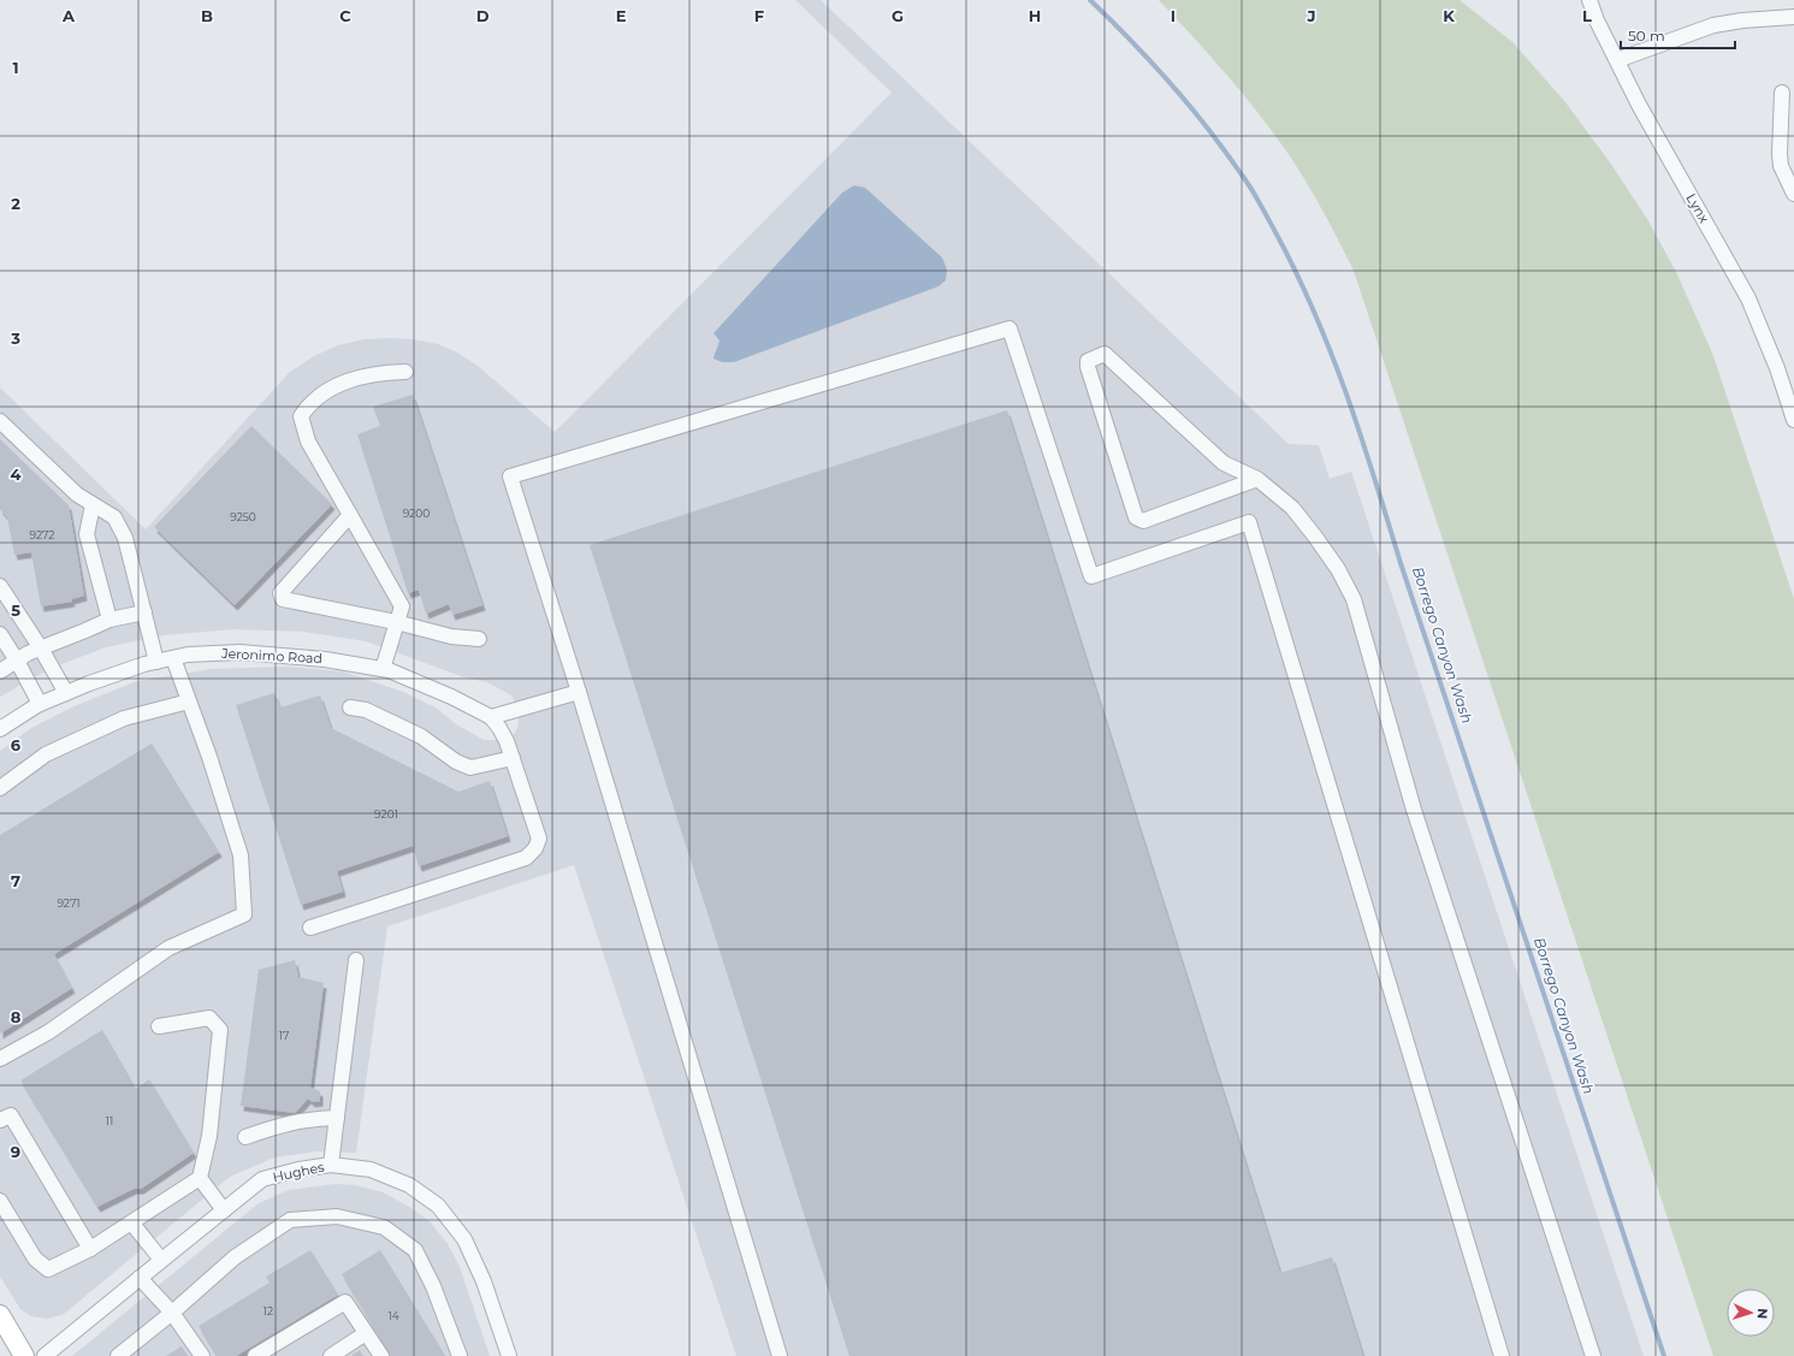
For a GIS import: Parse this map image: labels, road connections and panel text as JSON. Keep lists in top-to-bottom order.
{
  "streets": {
    "street": ["Lynx", "Jeronimo Road", "Hughes"]
  },
  "water": ["Borrego Canyon Wash"],
  "house_numbers": [
    "9200",
    "9250",
    "9272",
    "9201",
    "9271",
    "17",
    "11",
    "12",
    "14"
  ],
  "scale_bar": "50 m",
  "north": "right",
  "grid": {
    "columns": [
      "A",
      "B",
      "C",
      "D",
      "E",
      "F",
      "G",
      "H",
      "I",
      "J",
      "K",
      "L"
    ],
    "rows": [
      "1",
      "2",
      "3",
      "4",
      "5",
      "6",
      "7",
      "8",
      "9"
    ]
  }
}
